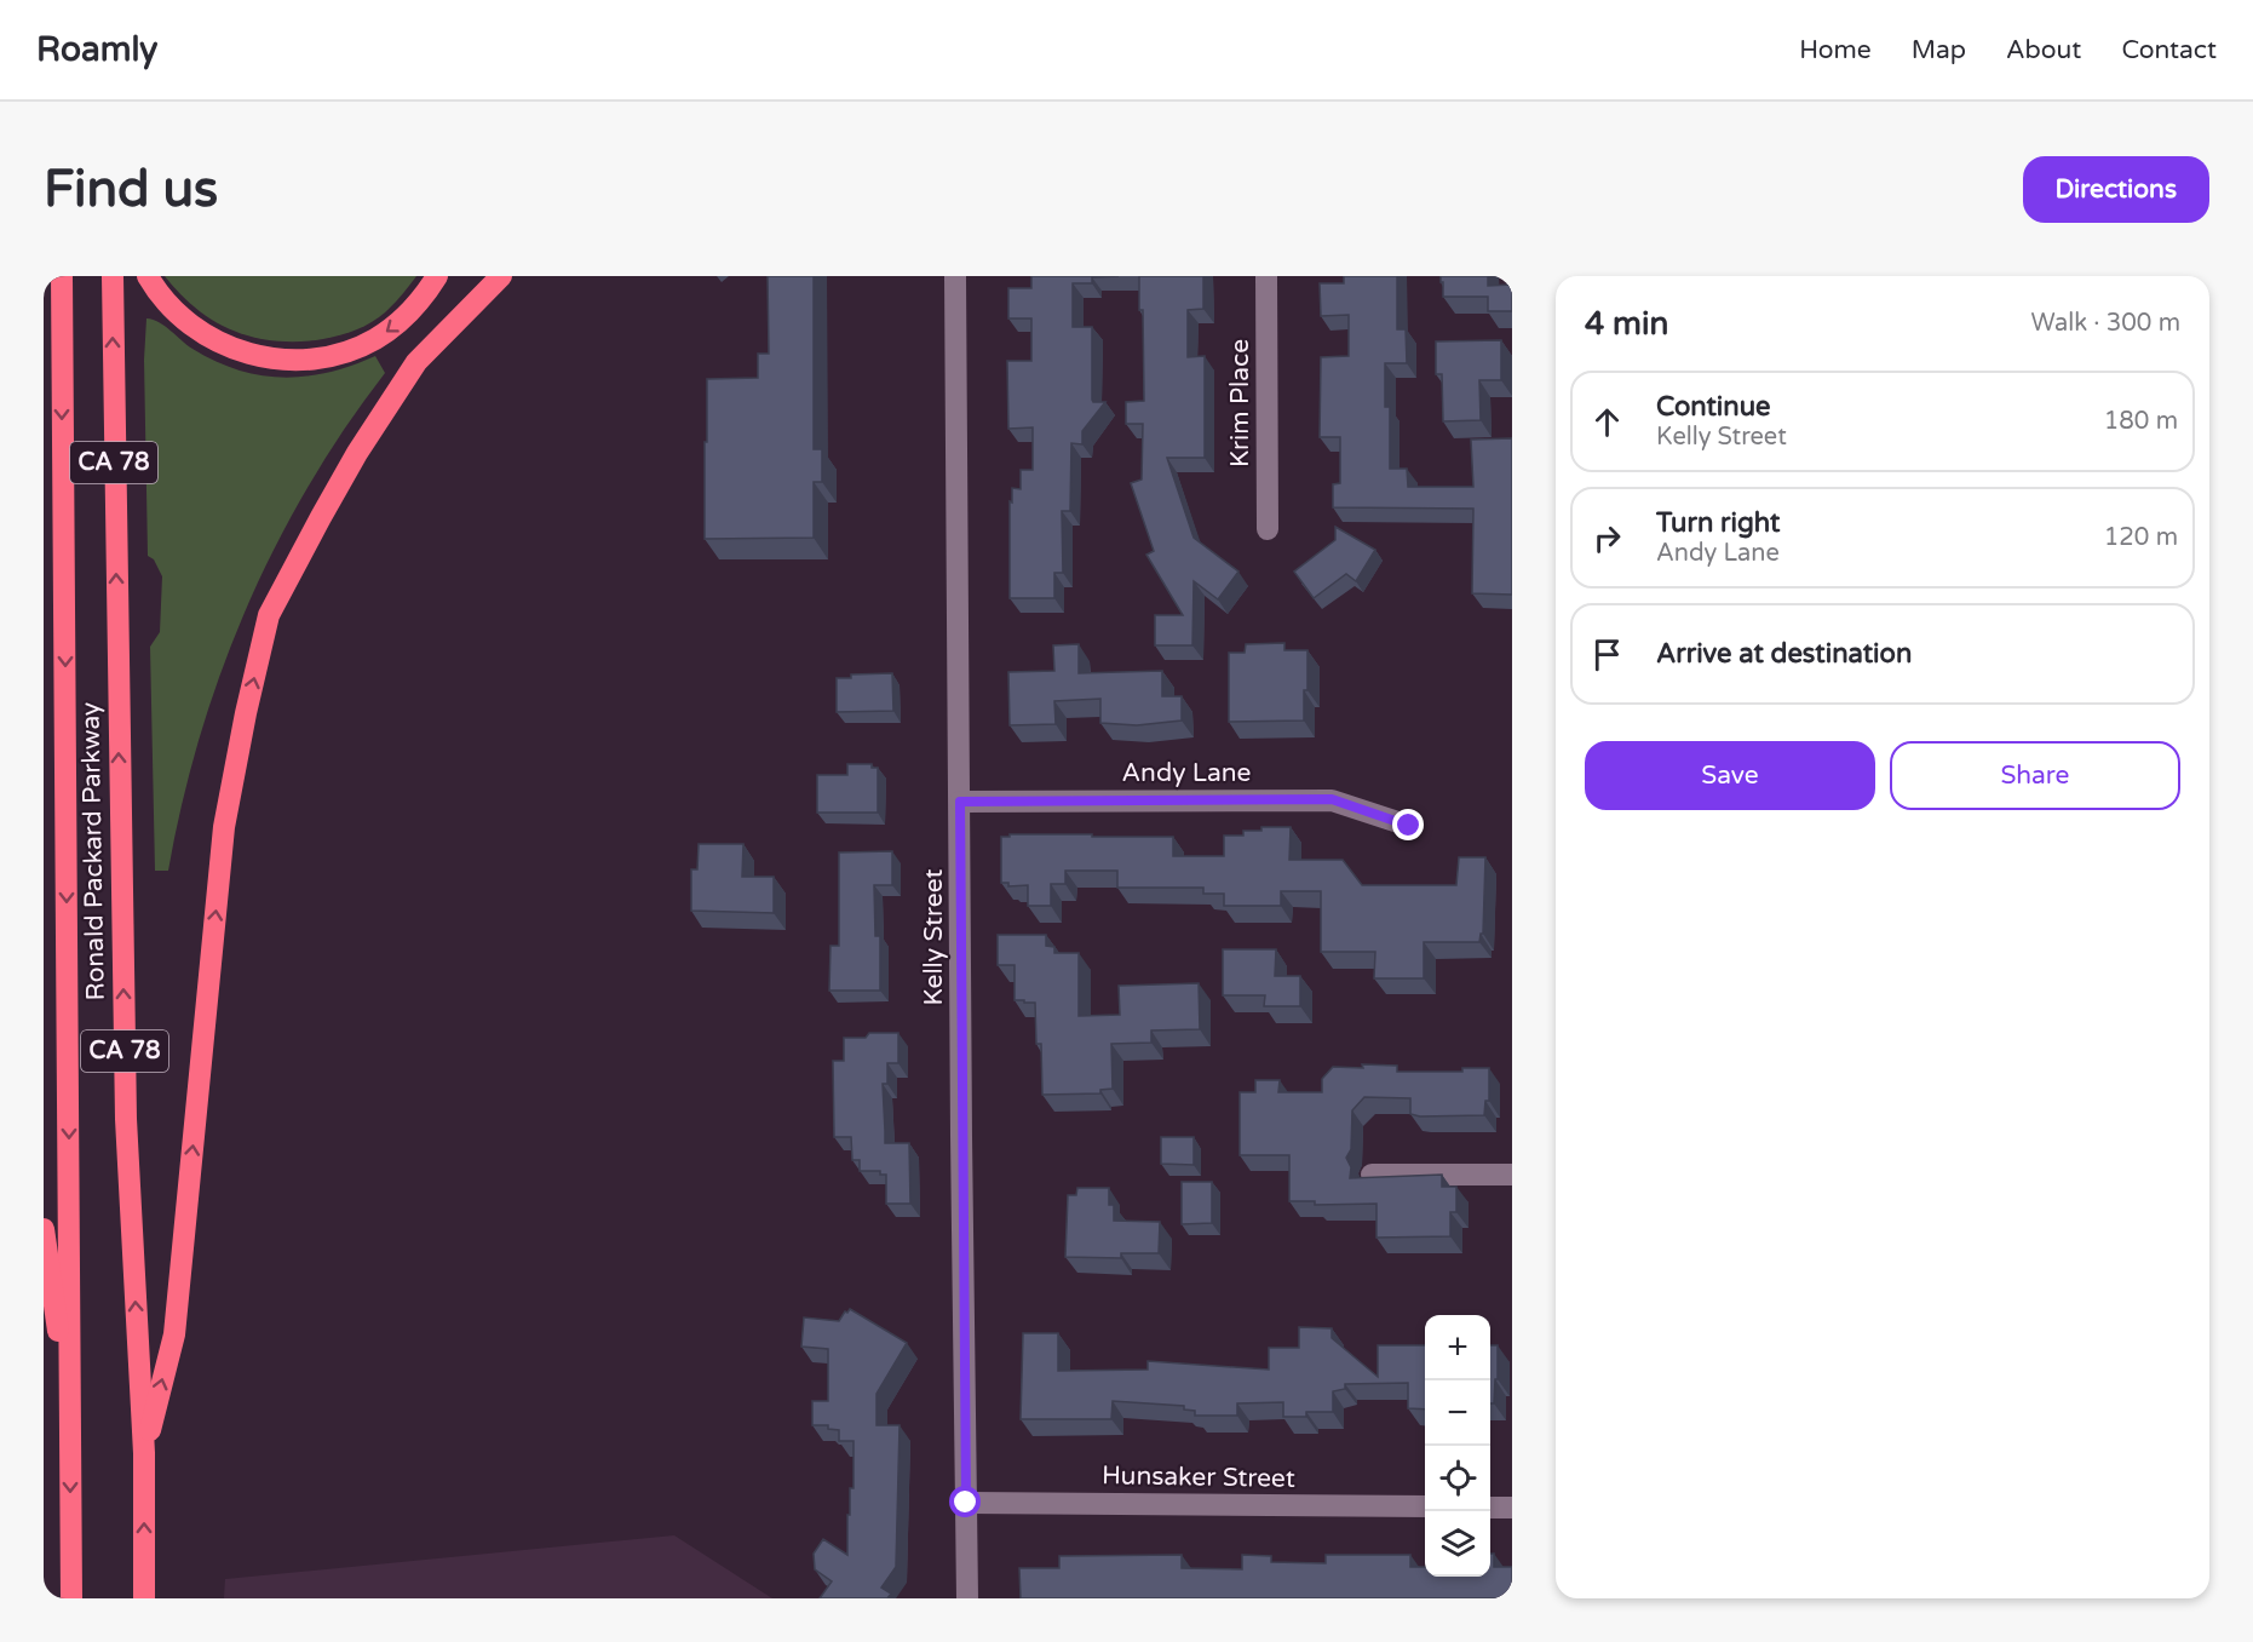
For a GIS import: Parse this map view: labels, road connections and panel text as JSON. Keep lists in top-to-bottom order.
{
  "streets": {
    "highway": ["CA 78", "Ronald Packard Parkway"],
    "street": [
      "Krim Place",
      "Andy Lane",
      "Kelly Street",
      "Hunsaker Street"
    ]
  },
  "crossings": [
    ["Andy Lane", "Kelly Street"],
    ["Kelly Street", "Hunsaker Street"]
  ],
  "page": {
    "header": "Roamly",
    "nav": [
      "Home",
      "Map",
      "About",
      "Contact"
    ],
    "buttons": [
      "Directions",
      ["Save", "Share"]
    ],
    "title": "Find us",
    "heading": ["4 min", "Walk · 300 m"],
    "list": [
      ["Continue", "Kelly Street", "180 m"],
      ["Turn right", "Andy Lane", "120 m"],
      "Arrive at destination"
    ],
    "map_buttons": ["+", "−"]
  }
}
